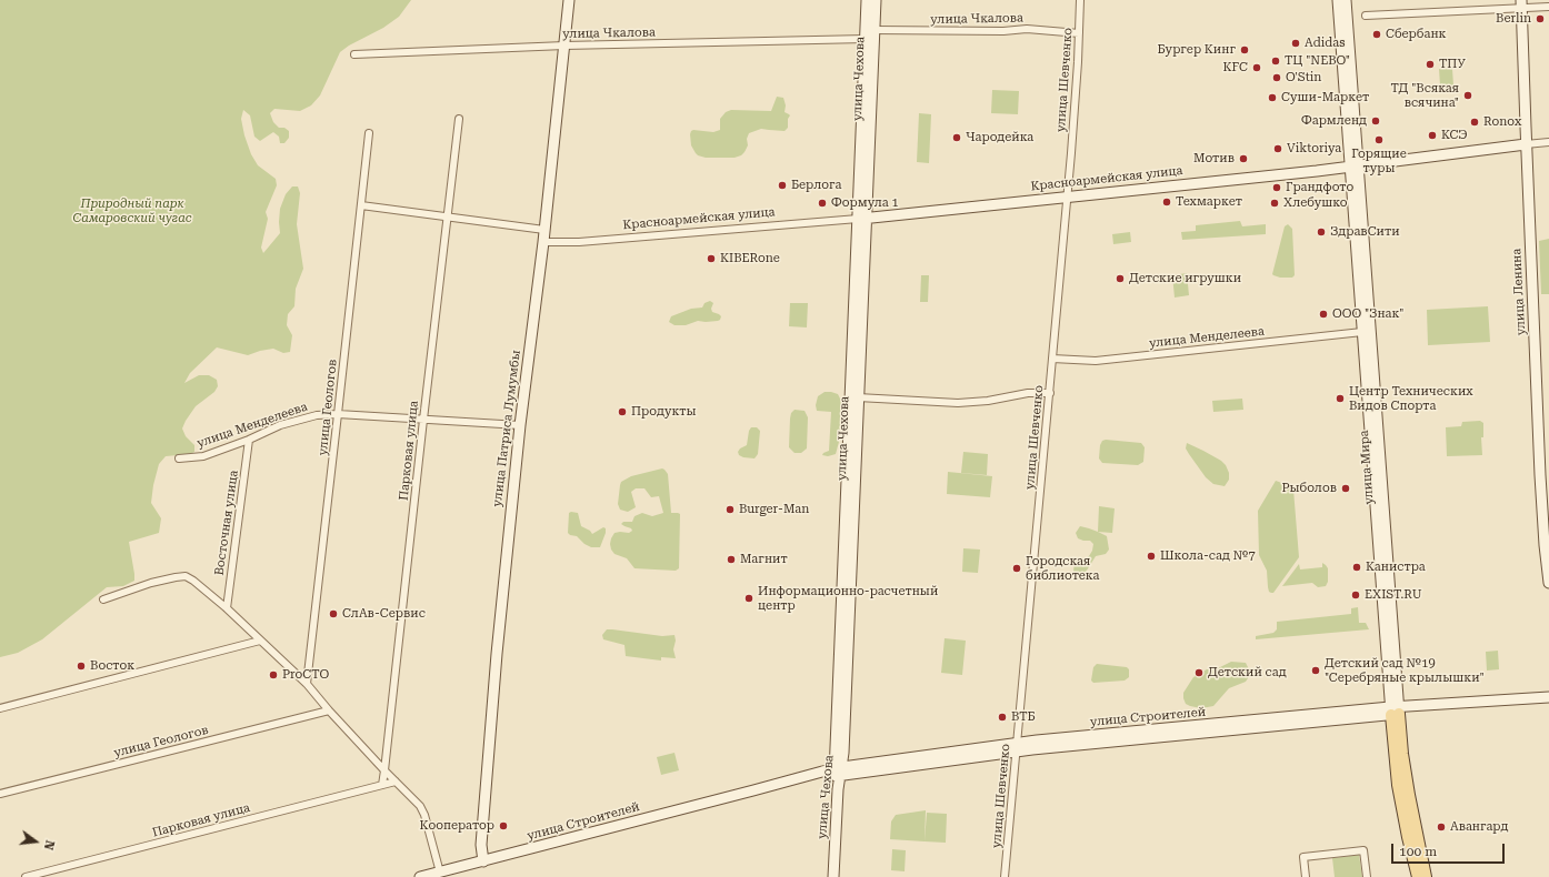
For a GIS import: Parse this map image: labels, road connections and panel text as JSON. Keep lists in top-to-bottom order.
{
  "streets": {
    "main road": [
      "улица Чехова",
      "Красноармейская улица",
      "улица Ленина",
      "улица Патриса Лумумбы",
      "улица Мира",
      "улица Строителей"
    ],
    "street": [
      "улица Чкалова",
      "улица Шевченко",
      "улица Менделеева",
      "улица Геологов",
      "Парковая улица",
      "Восточная улица"
    ]
  },
  "crossings": [
    ["улица Чкалова", "улица Чехова"],
    ["улица Чкалова", "улица Шевченко"],
    ["улица Чкалова", "улица Патриса Лумумбы"],
    ["улица Чехова", "Красноармейская улица"],
    ["улица Чехова", "улица Строителей"],
    ["улица Шевченко", "Красноармейская улица"],
    ["улица Шевченко", "улица Менделеева"],
    ["улица Шевченко", "улица Строителей"],
    ["Красноармейская улица", "улица Ленина"],
    ["Красноармейская улица", "улица Патриса Лумумбы"],
    ["Красноармейская улица", "улица Мира"],
    ["улица Менделеева", "улица Геологов"],
    ["улица Менделеева", "улица Патриса Лумумбы"],
    ["улица Менделеева", "Парковая улица"],
    ["улица Менделеева", "улица Мира"],
    ["улица Менделеева", "Восточная улица"],
    ["улица Патриса Лумумбы", "улица Строителей"],
    ["улица Мира", "улица Строителей"]
  ],
  "parks": ["Природный парк Самаровский чугас"],
  "places": [
    "Berlin",
    "Сбербанк",
    "Adidas",
    "Бургер Кинг",
    "ТЦ \"NEBO\"",
    "ТПУ",
    "KFC",
    "O'Stin",
    "ТД \"Всякая всячина\"",
    "Суши-Маркет",
    "Фармленд",
    "Ronox",
    "КСЭ",
    "Чародейка",
    "Горящие туры",
    "Viktoriya",
    "Мотив",
    "Берлога",
    "Грандфото",
    "Техмаркет",
    "Формула 1",
    "Хлебушко",
    "ЗдравСити",
    "KIBERone",
    "Детские игрушки",
    "ООО \"Знак\"",
    "Центр Технических Видов Спорта",
    "Продукты",
    "Рыболов",
    "Burger-Man",
    "Школа-сад №7",
    "Магнит",
    "Канистра",
    "Городская библиотека",
    "EXIST.RU",
    "Информационно-расчетный центр",
    "СлАв-Сервис",
    "Восток",
    "Детский сад №19 \"Серебряные крылышки\"",
    "Детский сад",
    "ProСТО",
    "ВТБ",
    "Кооператор",
    "Авангард"
  ],
  "scale_bar": "100 m",
  "north": "right"
}
